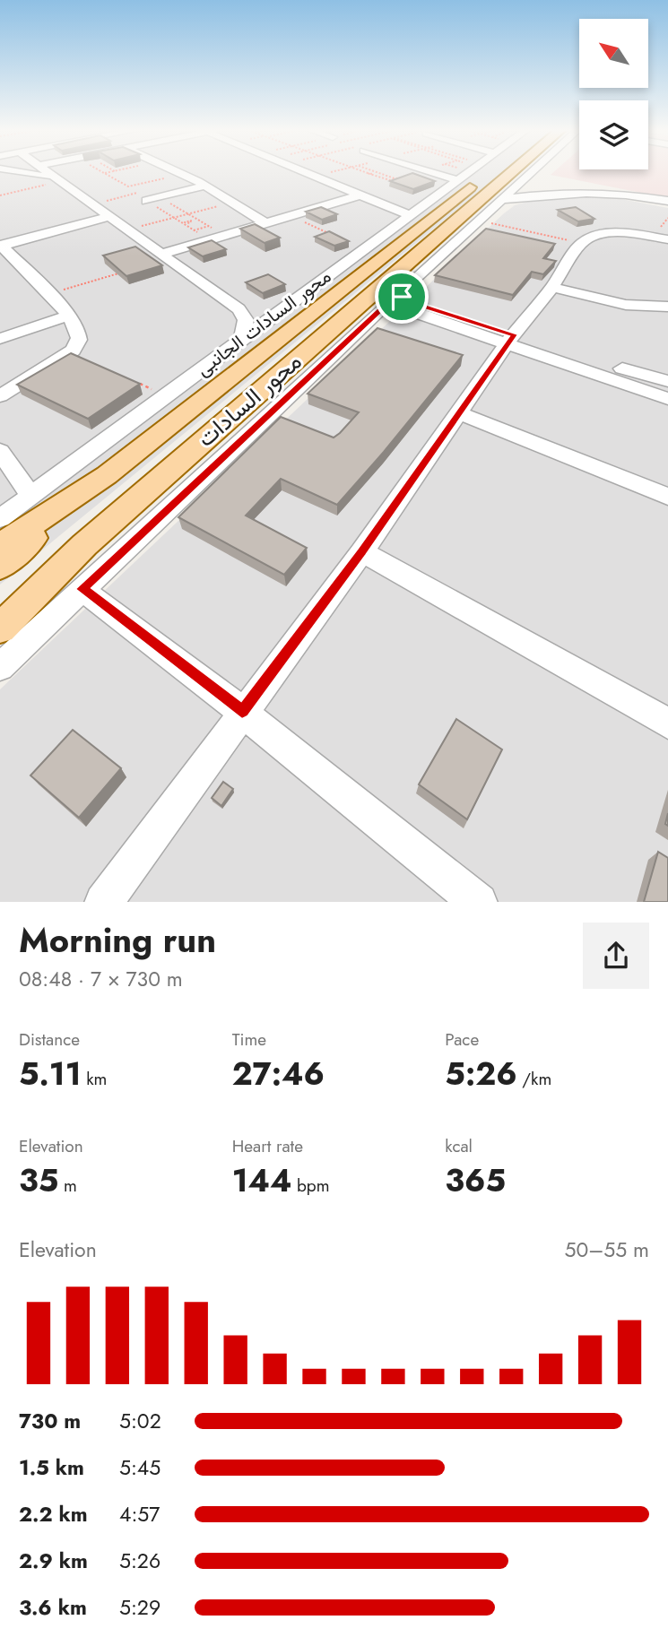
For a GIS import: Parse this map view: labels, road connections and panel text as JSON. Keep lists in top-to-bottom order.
{
  "streets": {
    "main road": ["محور السادات"],
    "street": ["محور السادات الجانبى"]
  },
  "crossings": [
    ["محور السادات الجانبى", "محور السادات"]
  ],
  "north": "top left",
  "page": {
    "heading": ["Morning run", "08:48 · 7 × 730 m"],
    "stats": [
      ["Distance", "5.11 km"],
      ["Time", "27:46"],
      ["Pace", "5:26 /km"],
      ["Elevation", "35 m"],
      ["Heart rate", "144 bpm"],
      ["kcal", "365"]
    ],
    "chart": ["Elevation", "50–55 m"],
    "list": [
      {
        "name": "730 m",
        "note": "5:02"
      },
      {
        "name": "1.5 km",
        "note": "5:45"
      },
      {
        "name": "2.2 km",
        "note": "4:57"
      },
      {
        "name": "2.9 km",
        "note": "5:26"
      },
      {
        "name": "3.6 km",
        "note": "5:29"
      }
    ]
  }
}
